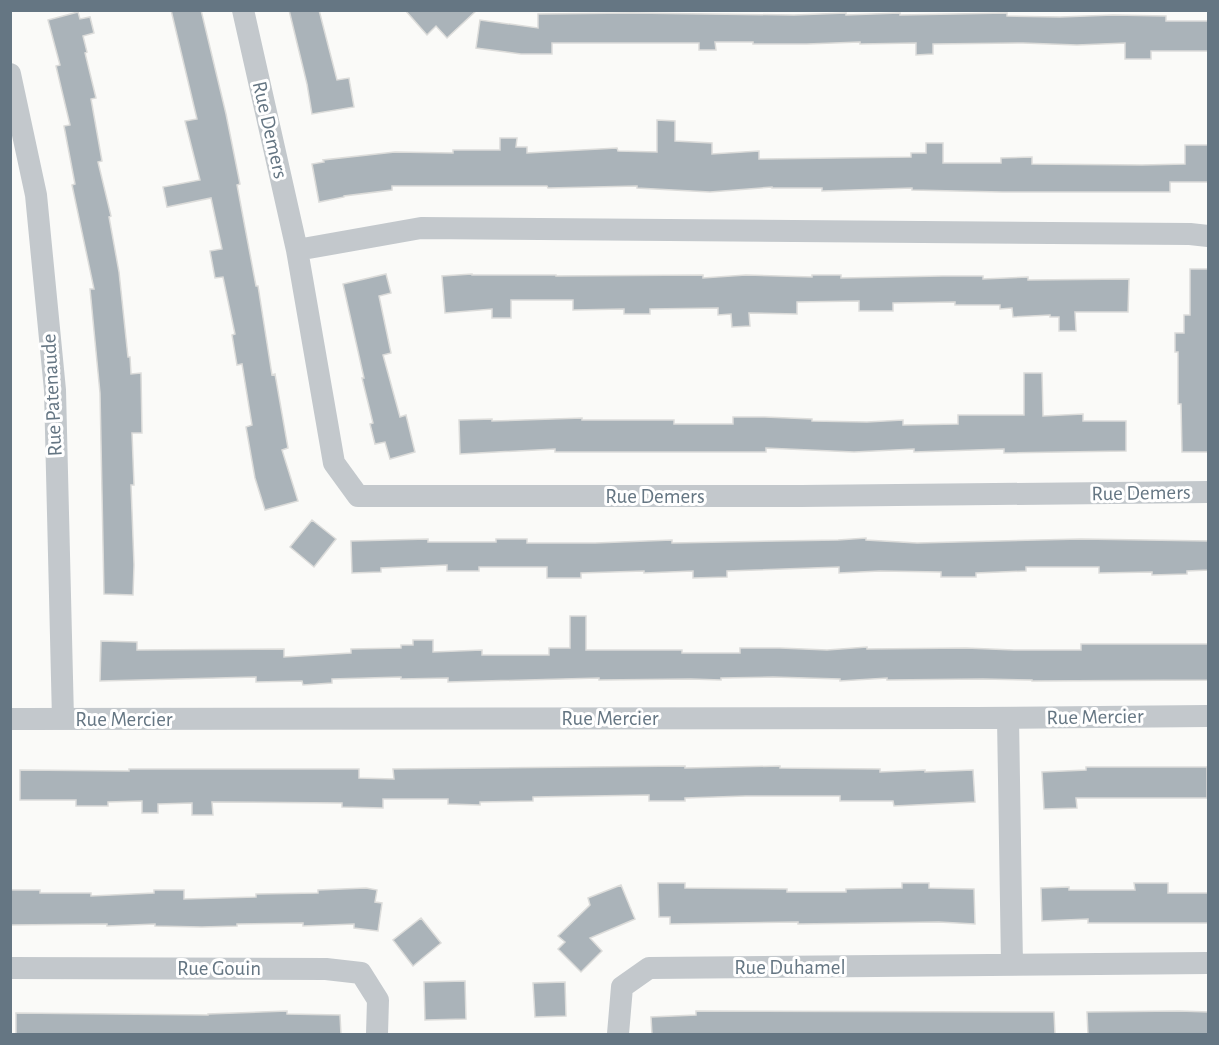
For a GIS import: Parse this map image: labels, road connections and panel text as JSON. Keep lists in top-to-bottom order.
{
  "streets": {
    "street": [
      "Rue Demers",
      "Rue Patenaude",
      "Rue Mercier",
      "Rue Duhamel",
      "Rue Gouin"
    ]
  },
  "crossings": [
    ["Rue Patenaude", "Rue Mercier"]
  ]
}
